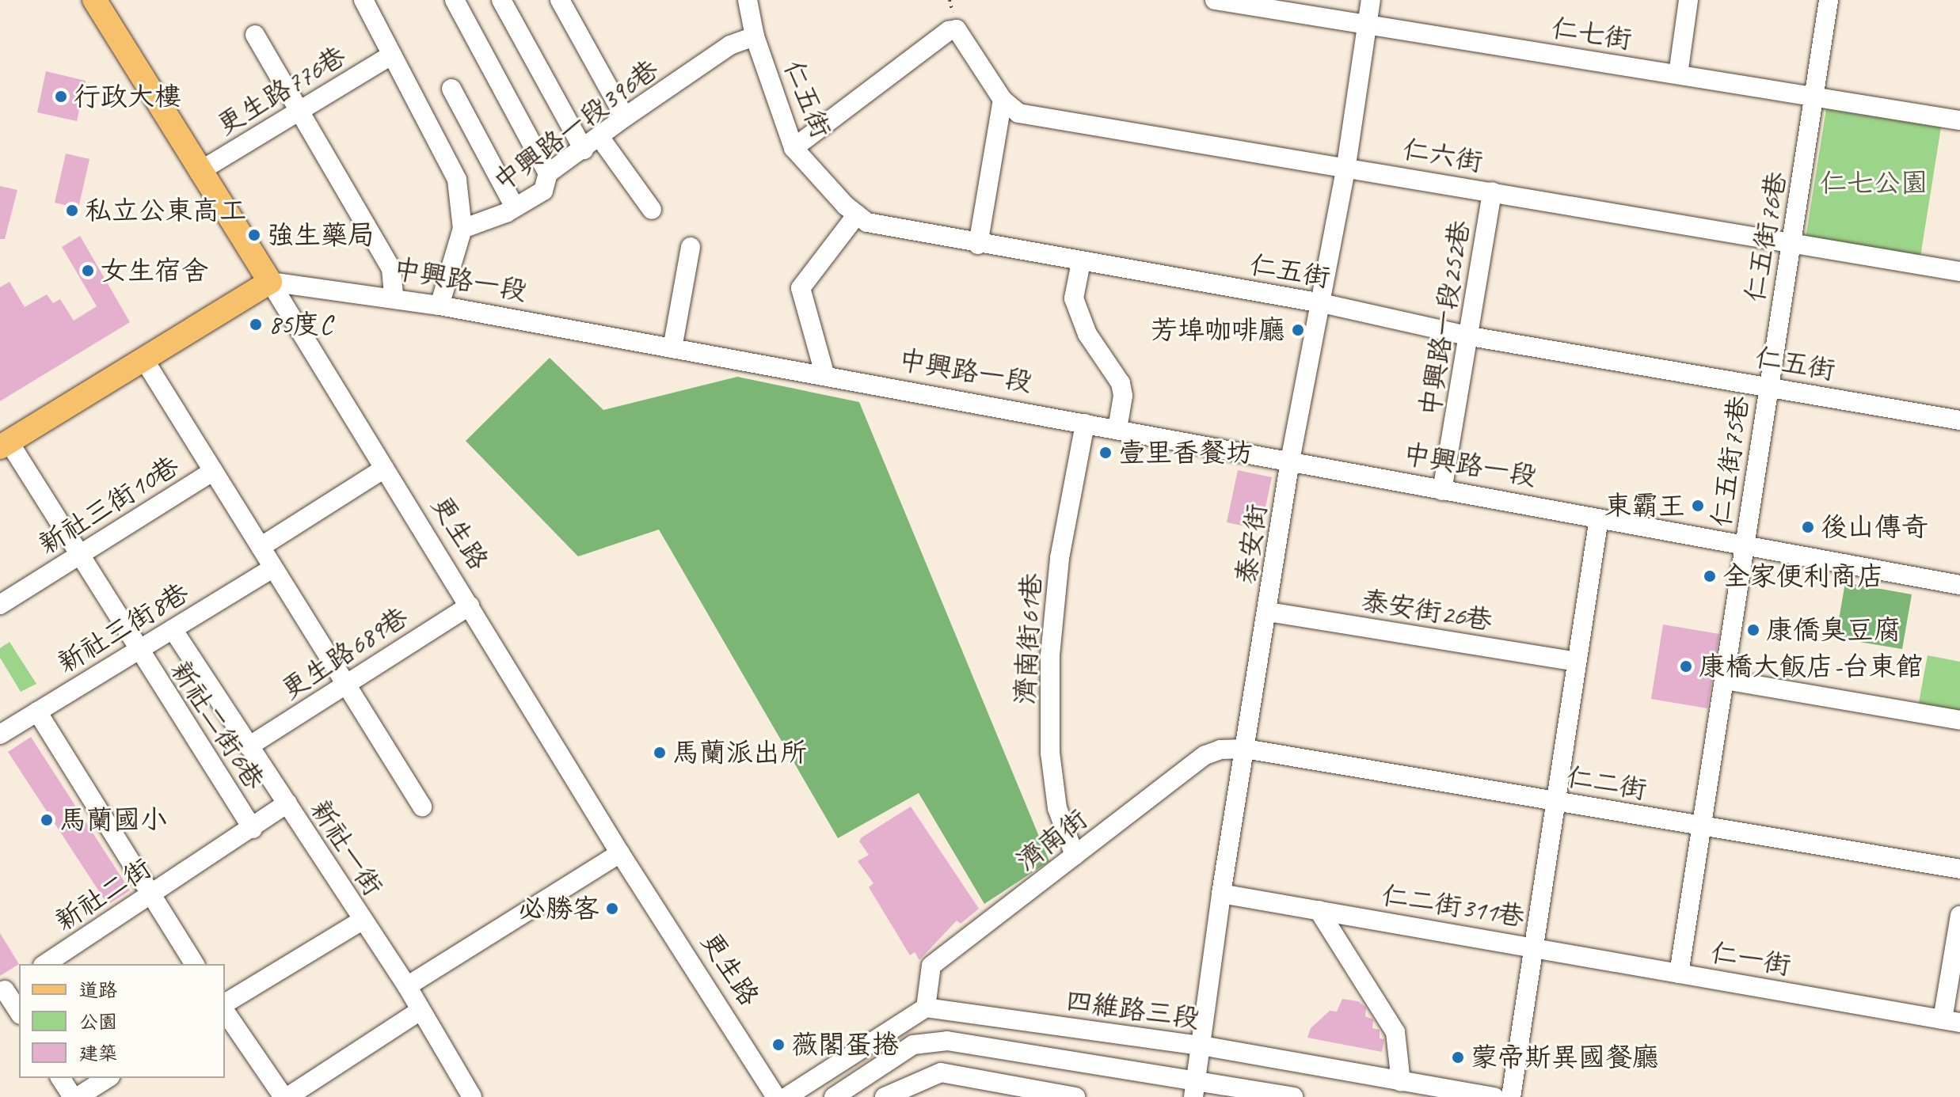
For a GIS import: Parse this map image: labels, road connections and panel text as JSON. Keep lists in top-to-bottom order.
{
  "streets": {
    "main road": ["更生路"],
    "street": [
      "仁七街",
      "更生路776巷",
      "仁五街",
      "中興路一段396巷",
      "仁六街",
      "仁五街76巷",
      "中興路一段",
      "中興路一段252巷",
      "仁五街75巷",
      "新社三街10巷",
      "泰安街",
      "泰安街26巷",
      "新社三街8巷",
      "濟南街61巷",
      "更生路689巷",
      "新社二街6巷",
      "仁二街",
      "濟南街",
      "新社一街",
      "新社二街",
      "仁二街311巷",
      "仁一街",
      "四維路三段"
    ]
  },
  "crossings": [
    ["仁七街", "仁五街76巷"],
    ["仁七街", "泰安街"],
    ["更生路776巷", "更生路"],
    ["仁五街", "中興路一段396巷"],
    ["仁五街", "仁六街"],
    ["仁五街", "仁五街76巷"],
    ["仁五街", "中興路一段252巷"],
    ["仁五街", "仁五街75巷"],
    ["仁五街", "泰安街"],
    ["仁六街", "仁五街76巷"],
    ["仁六街", "中興路一段252巷"],
    ["仁六街", "泰安街"],
    ["仁五街76巷", "仁五街75巷"],
    ["中興路一段", "中興路一段252巷"],
    ["中興路一段", "仁五街75巷"],
    ["中興路一段", "更生路"],
    ["中興路一段", "泰安街"],
    ["中興路一段", "濟南街61巷"],
    ["中興路一段", "仁二街311巷"],
    ["仁五街75巷", "仁二街"],
    ["仁五街75巷", "仁一街"],
    ["新社三街10巷", "新社二街6巷"],
    ["更生路", "更生路689巷"],
    ["泰安街", "泰安街26巷"],
    ["泰安街", "仁二街"],
    ["泰安街", "濟南街"],
    ["泰安街", "仁二街311巷"],
    ["泰安街", "四維路三段"],
    ["泰安街26巷", "仁二街311巷"],
    ["新社三街8巷", "新社二街6巷"],
    ["新社三街8巷", "新社一街"],
    ["濟南街61巷", "濟南街"],
    ["更生路689巷", "新社一街"],
    ["新社二街6巷", "新社二街"],
    ["仁二街", "濟南街"],
    ["仁二街", "仁二街311巷"],
    ["濟南街", "四維路三段"],
    ["新社一街", "新社二街"],
    ["仁二街311巷", "仁一街"]
  ],
  "parks": ["仁七公園"],
  "places": [
    "行政大樓",
    "私立公東高工",
    "強生藥局",
    "女生宿舍",
    "85度C",
    "芳埠咖啡廳",
    "壹里香餐坊",
    "東霸王",
    "後山傳奇",
    "全家便利商店",
    "康僑臭豆腐",
    "康橋大飯店-台東館",
    "馬蘭派出所",
    "馬蘭國小",
    "必勝客",
    "薇閣蛋捲",
    "蒙帝斯異國餐廳"
  ],
  "legend": ["道路", "公園", "建築"]
}
